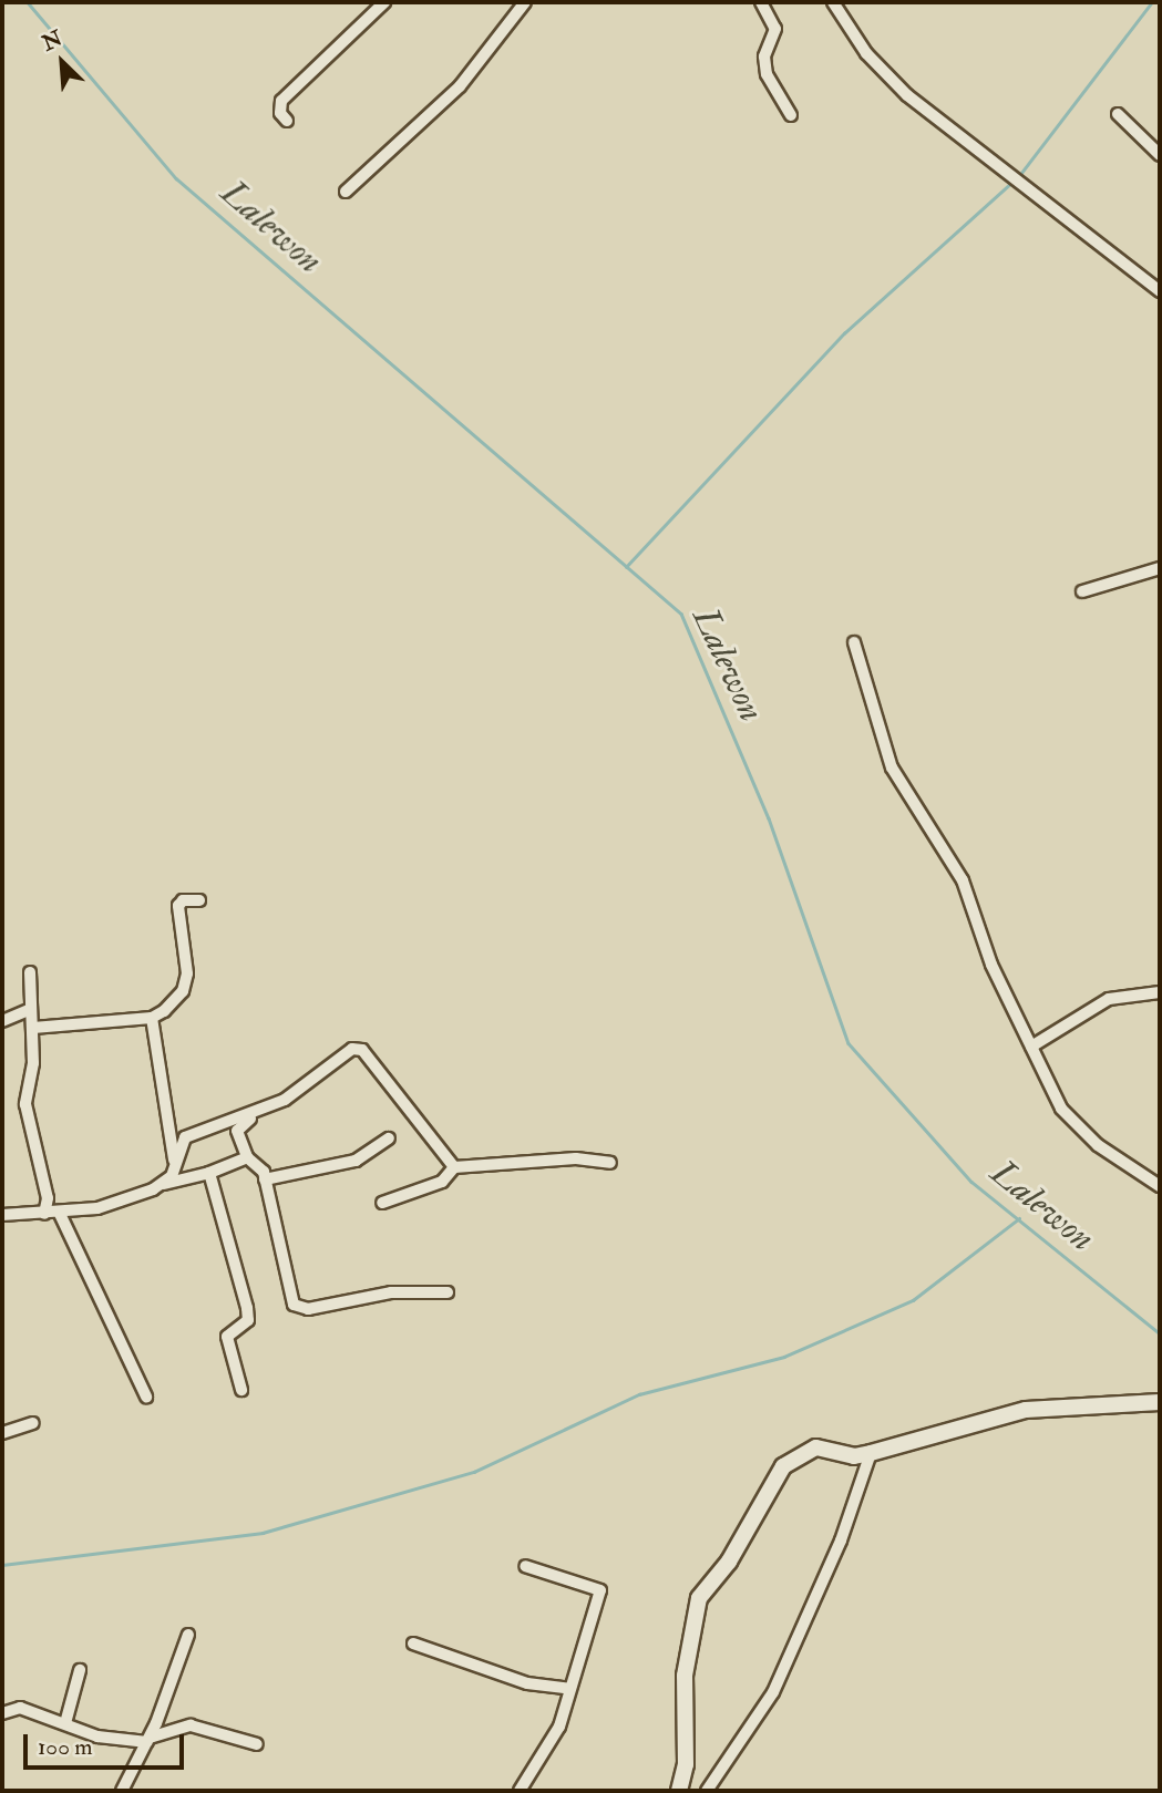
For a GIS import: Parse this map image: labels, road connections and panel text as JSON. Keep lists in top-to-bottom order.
{
  "water": ["Lalewon"],
  "scale_bar": "100 m",
  "north": "top left"
}
